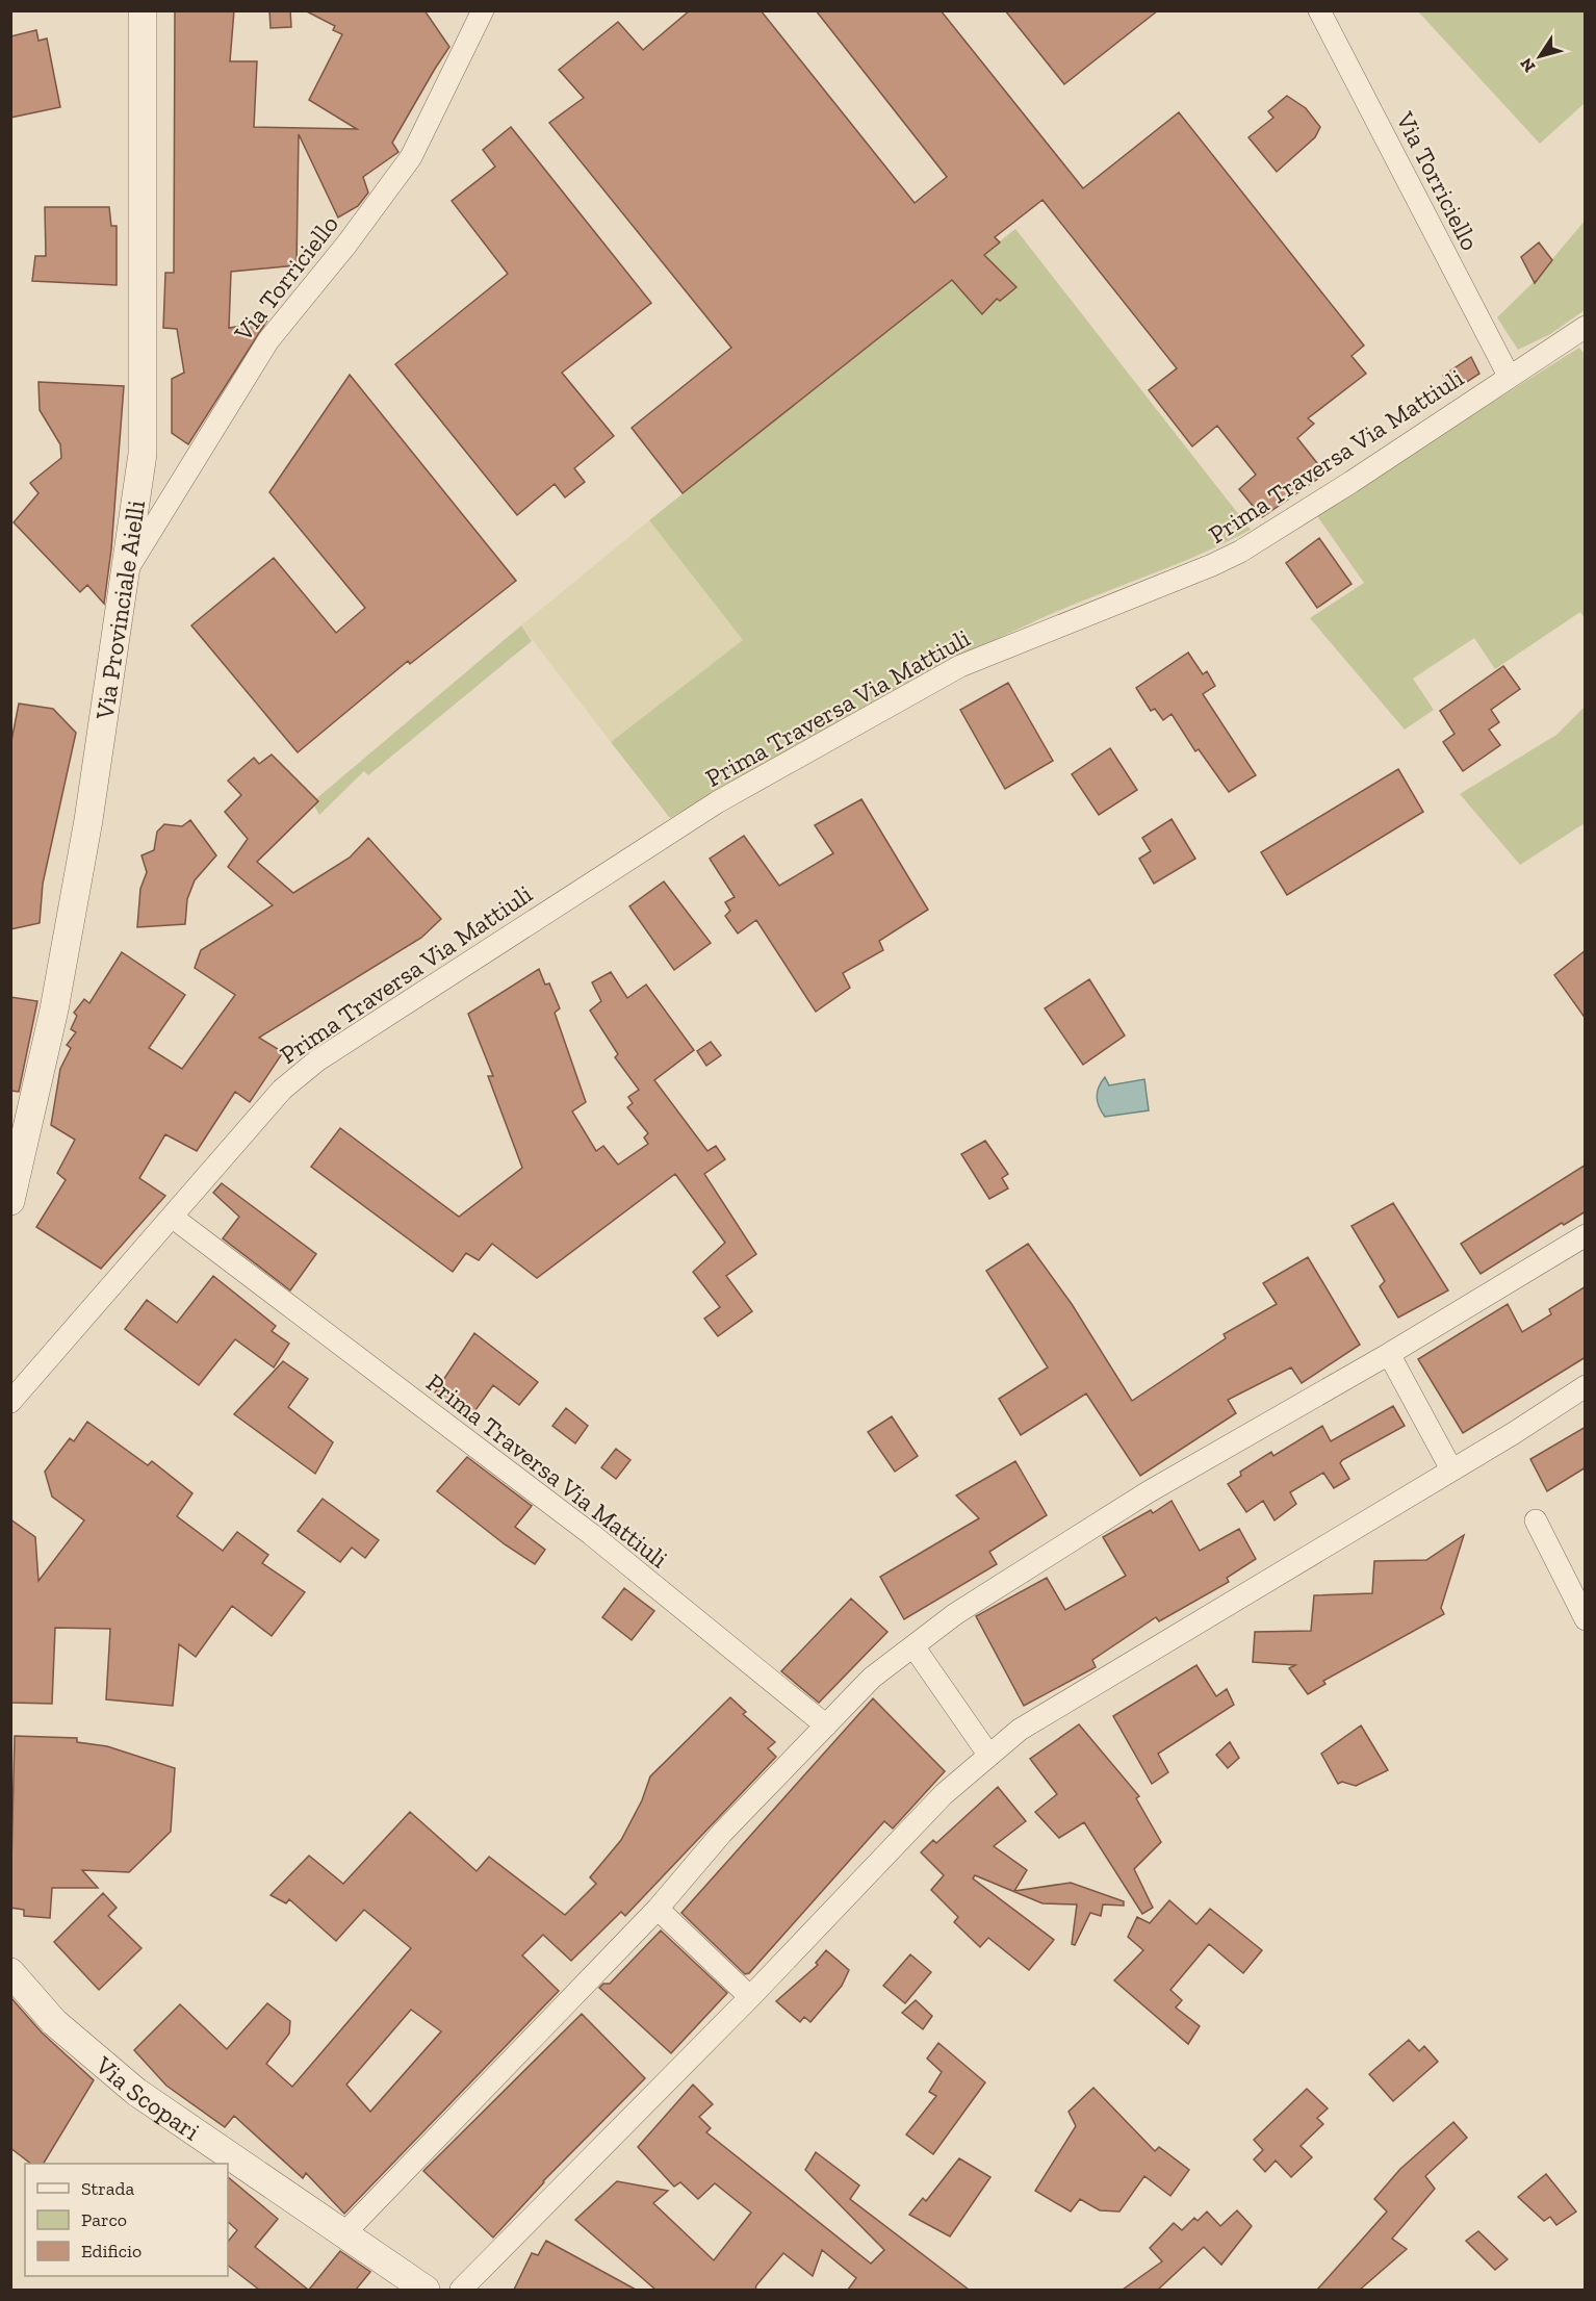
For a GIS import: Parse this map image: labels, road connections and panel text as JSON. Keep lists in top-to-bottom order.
{
  "streets": {
    "street": [
      "Via Torriciello",
      "Prima Traversa Via Mattiuli",
      "Via Provinciale Aielli",
      "Via Scopari"
    ]
  },
  "crossings": [
    ["Via Torriciello", "Prima Traversa Via Mattiuli"],
    ["Via Torriciello", "Via Provinciale Aielli"]
  ],
  "legend": ["Strada", "Parco", "Edificio"],
  "north": "bottom left"
}
